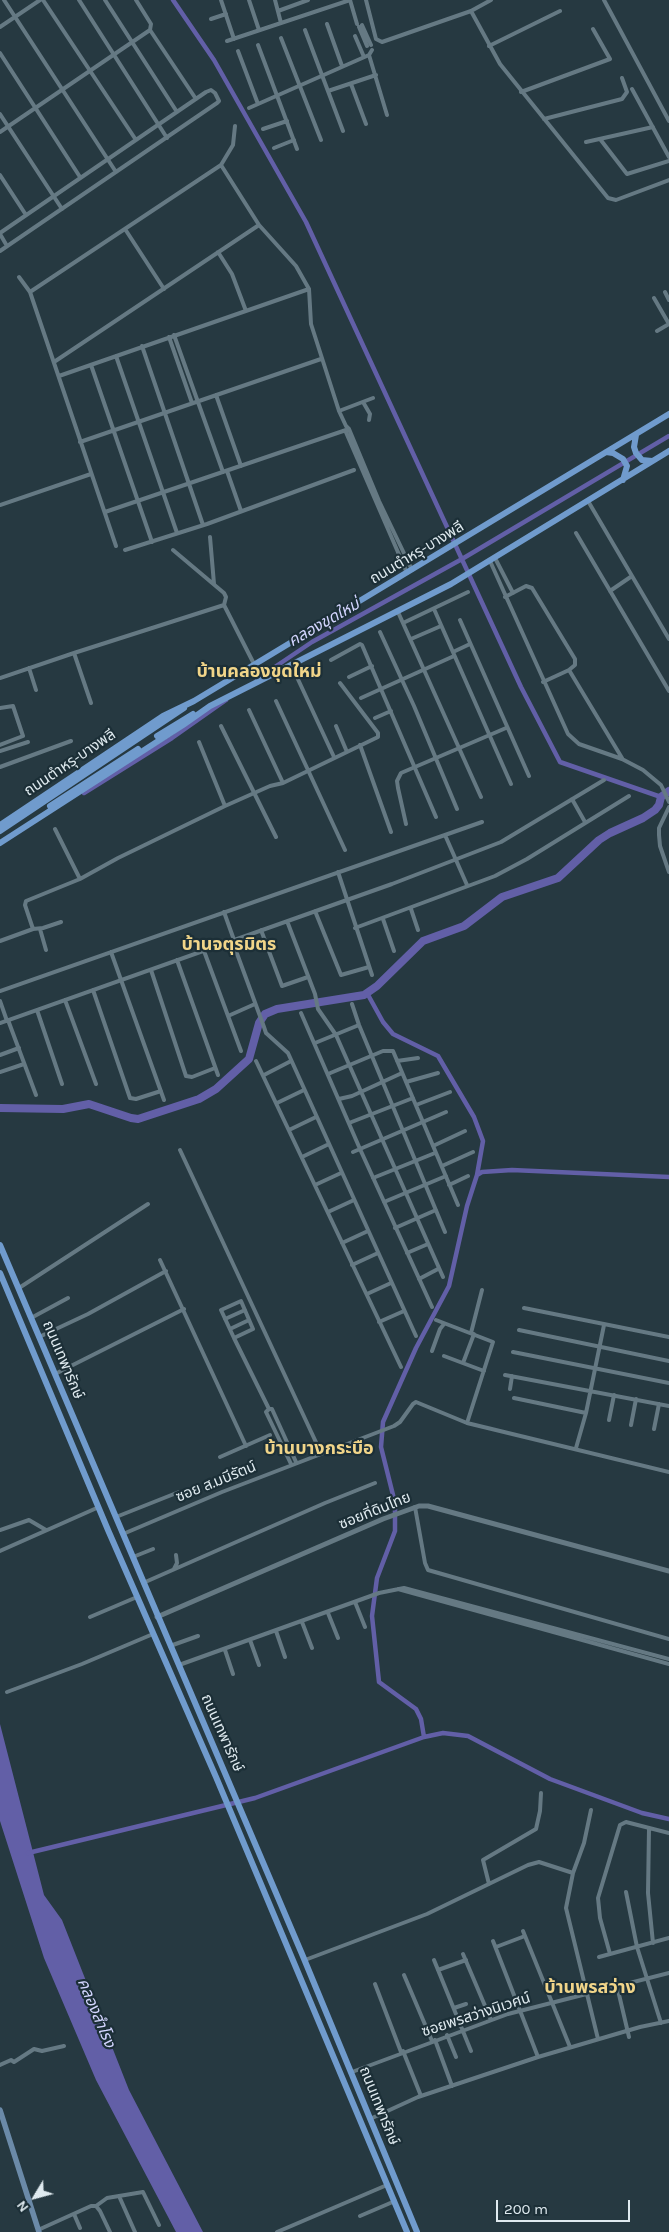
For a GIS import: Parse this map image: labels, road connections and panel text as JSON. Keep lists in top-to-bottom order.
{
  "streets": {
    "main road": ["ถนนตำหรุ-บางพลี", "ถนนเทพารักษ์"],
    "street": ["ซอย ส.มนีรัตน์", "ซอยที่ดินไทย", "ซอยพรสว่างนิเวศน์"]
  },
  "crossings": [
    ["ถนนเทพารักษ์", "ซอย ส.มนีรัตน์"],
    ["ถนนเทพารักษ์", "ซอยที่ดินไทย"],
    ["ถนนเทพารักษ์", "ซอยพรสว่างนิเวศน์"]
  ],
  "districts": [
    "บ้านคลองขุดใหม่",
    "บ้านจตุรมิตร",
    "บ้านบางกระบือ",
    "บ้านพรสว่าง"
  ],
  "water": ["คลองขุดใหม่", "คลองสำโรง"],
  "scale_bar": "200 m",
  "north": "bottom left"
}
